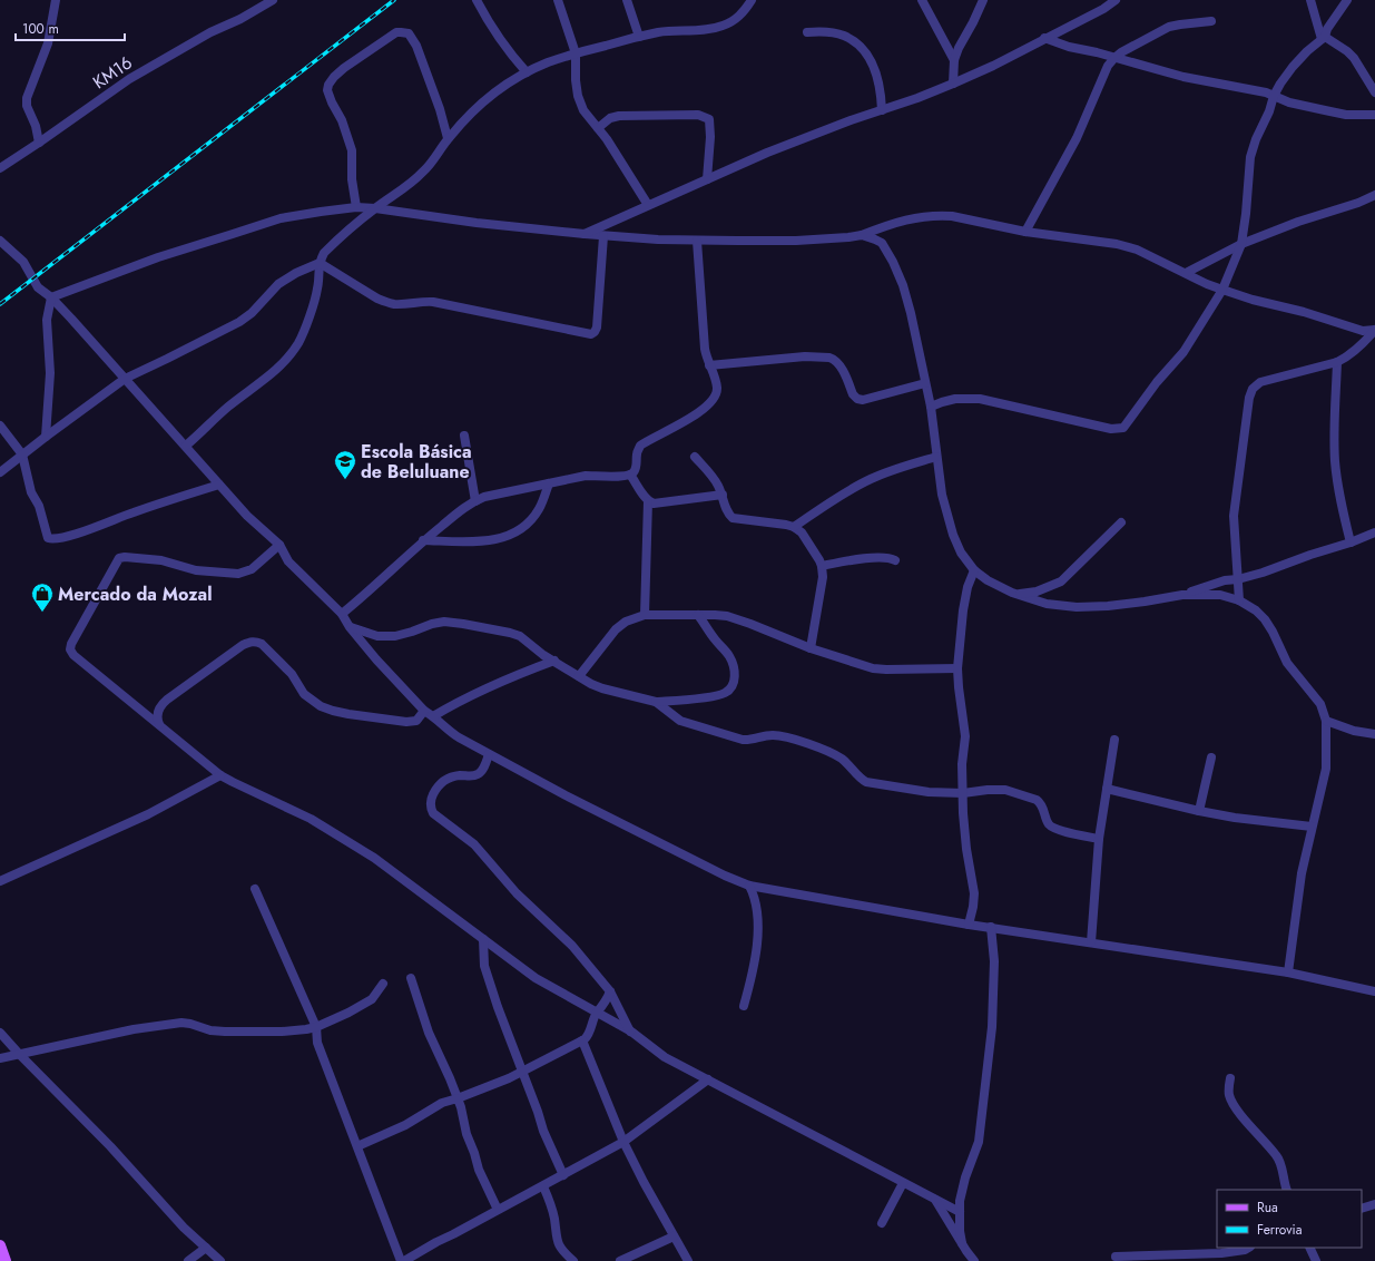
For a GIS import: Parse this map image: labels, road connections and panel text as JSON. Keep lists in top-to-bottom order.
{
  "streets": {
    "street": ["KM16"]
  },
  "places": {
    "school or university": ["Escola Básica de Beluluane"],
    "shop": ["Mercado da Mozal"]
  },
  "legend": ["Rua", "Ferrovia"],
  "scale_bar": "100 m"
}
